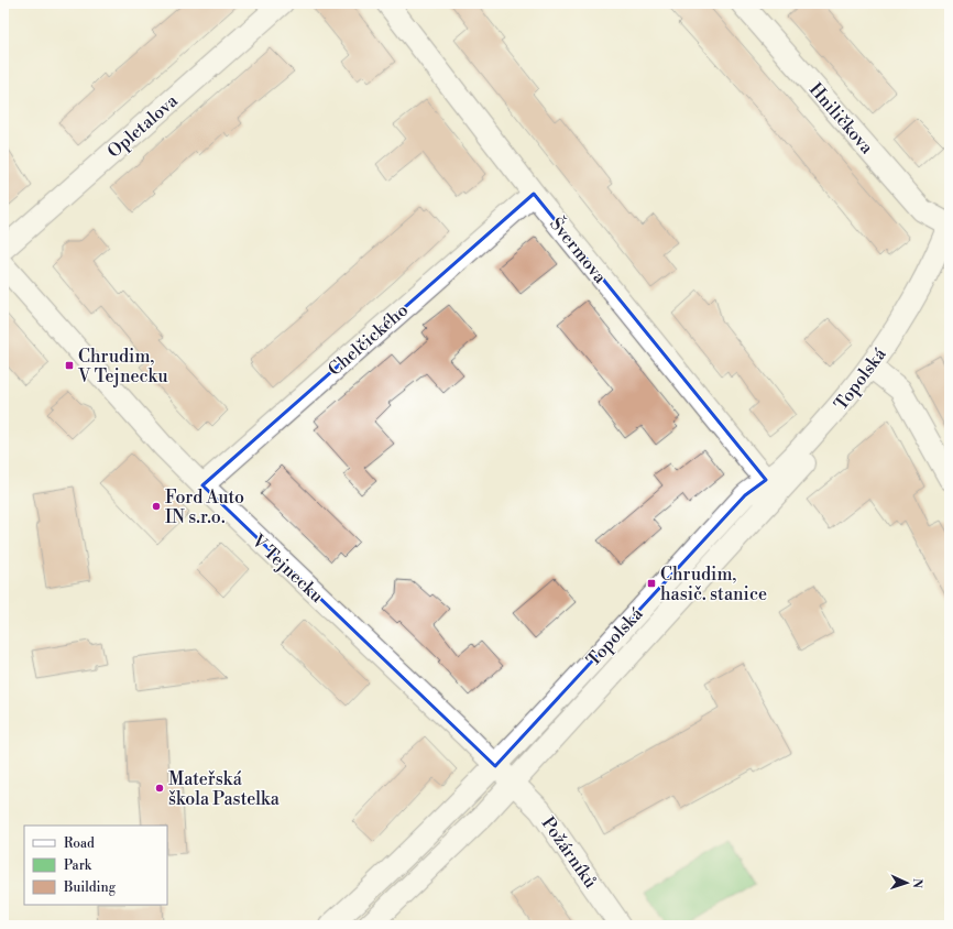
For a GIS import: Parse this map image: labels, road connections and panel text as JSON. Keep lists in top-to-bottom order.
{
  "streets": {
    "street": [
      "Hniličkova",
      "Opletalova",
      "Švermova",
      "Chelčického",
      "Topolská",
      "V Tejnecku",
      "Požárníků"
    ]
  },
  "crossings": [
    ["Hniličkova", "Topolská"],
    ["Švermova", "Chelčického"],
    ["Švermova", "Topolská"],
    ["Chelčického", "V Tejnecku"],
    ["Topolská", "V Tejnecku"],
    ["Topolská", "Požárníků"],
    ["V Tejnecku", "Požárníků"]
  ],
  "places": {
    "transit": ["Chrudim, V Tejnecku", "Chrudim, hasič. stanice"],
    "other": ["Ford Auto IN s.r.o.", "Mateřská škola Pastelka"]
  },
  "legend": ["Road", "Park", "Building"],
  "north": "right"
}
